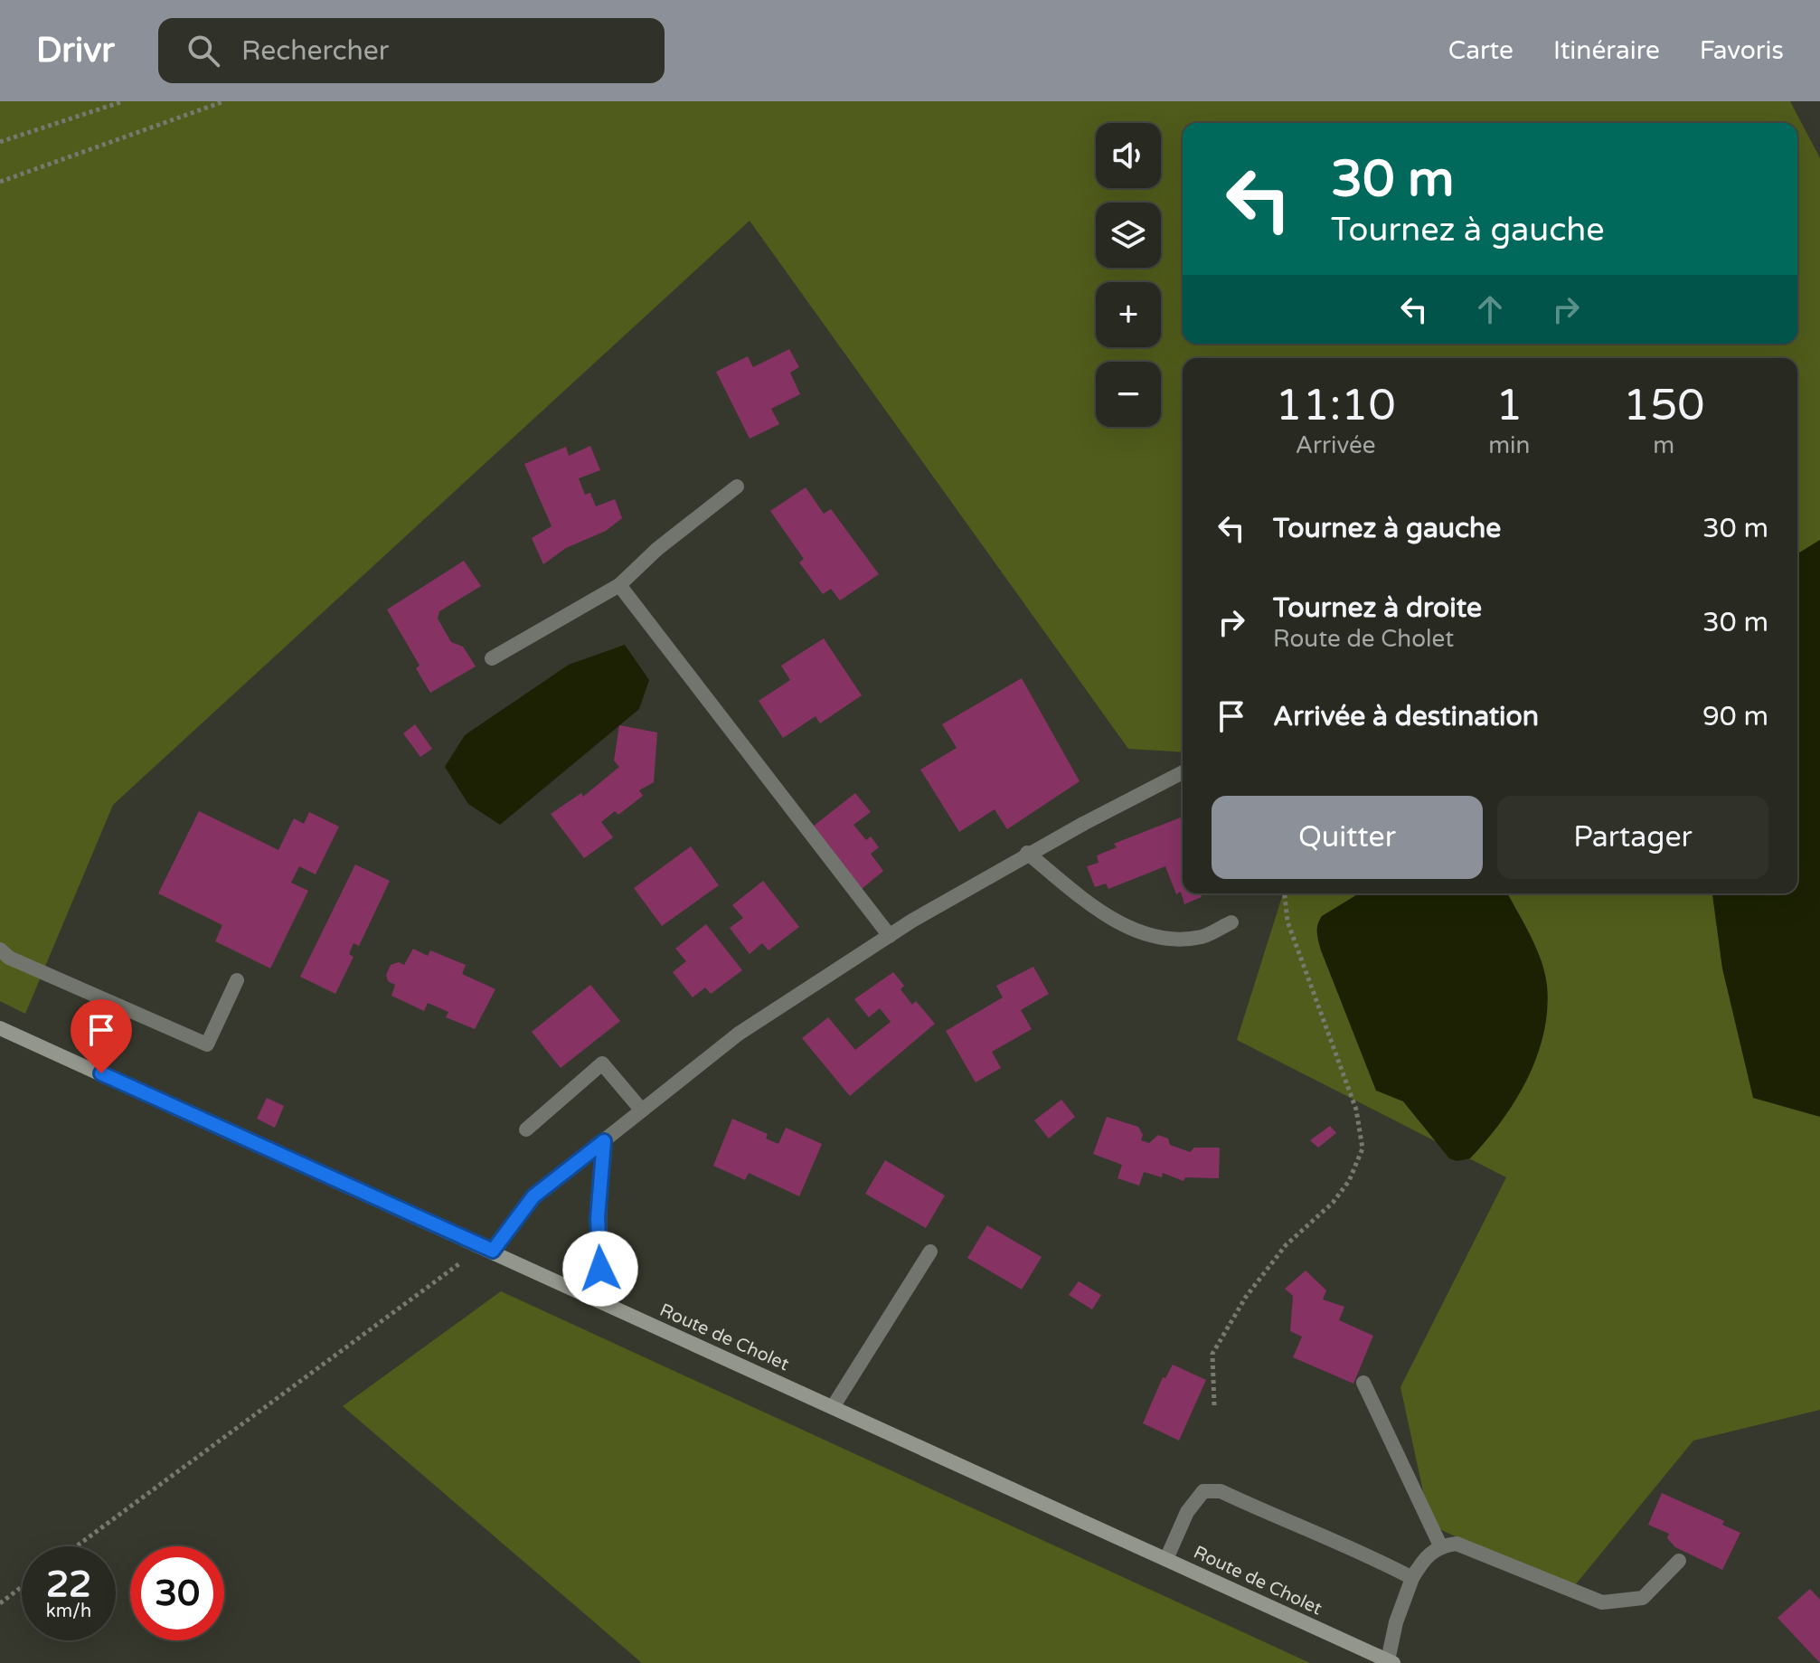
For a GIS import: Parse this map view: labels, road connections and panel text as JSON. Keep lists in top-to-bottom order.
{
  "streets": {
    "main road": ["Route de Cholet"]
  },
  "page": {
    "header": "Drivr",
    "search": "Rechercher",
    "nav": ["Carte", "Itinéraire", "Favoris"],
    "map_buttons": ["+", "−"],
    "turn": ["30 m", "Tournez à gauche"],
    "eta": [
      "11:10",
      "Arrivée",
      "1",
      "min",
      "150",
      "m"
    ],
    "list": [
      {
        "name": "Tournez à gauche",
        "value": "30 m"
      },
      {
        "name": "Tournez à droite",
        "note": "Route de Cholet",
        "value": "30 m"
      },
      {
        "name": "Arrivée à destination",
        "value": "90 m"
      }
    ],
    "buttons": ["Quitter", "Partager"],
    "speed": "22 km/h",
    "limit": "30"
  }
}
